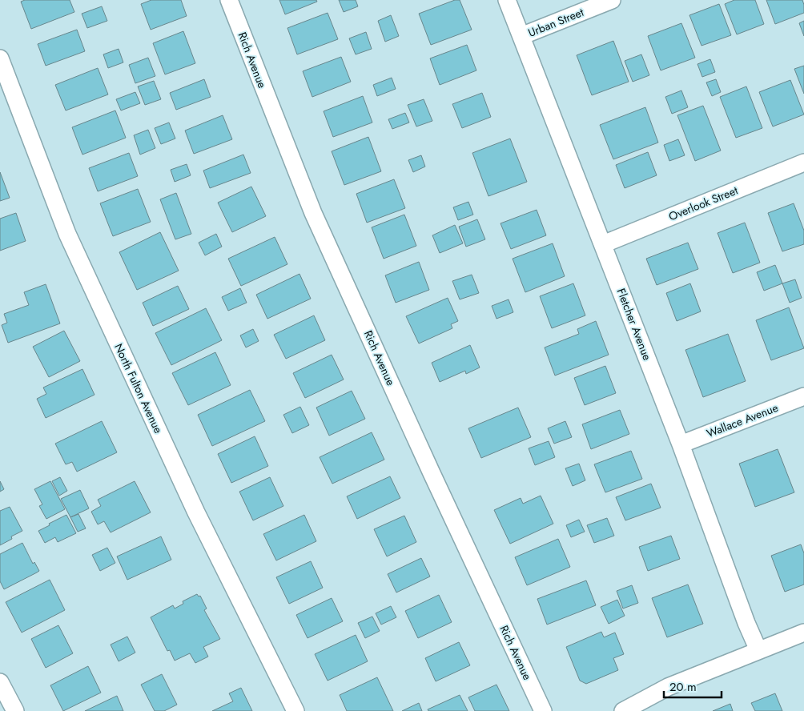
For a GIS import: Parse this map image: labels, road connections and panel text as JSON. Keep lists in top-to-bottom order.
{
  "streets": {
    "street": [
      "Urban Street",
      "Rich Avenue",
      "Overlook Street",
      "Fletcher Avenue",
      "North Fulton Avenue",
      "Wallace Avenue"
    ]
  },
  "crossings": [
    ["Urban Street", "Fletcher Avenue"],
    ["Overlook Street", "Fletcher Avenue"],
    ["Fletcher Avenue", "Wallace Avenue"]
  ],
  "scale_bar": "20 m"
}
